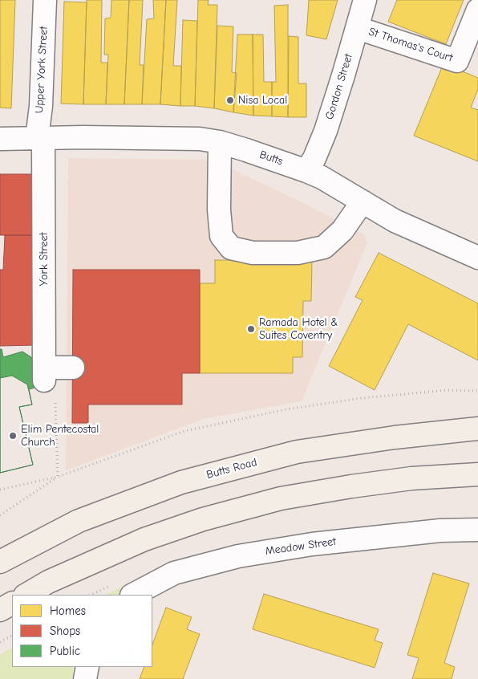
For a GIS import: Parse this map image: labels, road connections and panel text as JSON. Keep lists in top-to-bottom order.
{
  "streets": {
    "main road": ["Butts Road"],
    "street": [
      "St Thomas's Court",
      "Upper York Street",
      "Gordon Street",
      "Butts",
      "York Street",
      "Meadow Street"
    ]
  },
  "crossings": [
    ["St Thomas's Court", "Gordon Street"],
    ["Upper York Street", "Butts"],
    ["Upper York Street", "York Street"],
    ["Gordon Street", "Butts"],
    ["Butts", "York Street"]
  ],
  "places": ["Nisa Local", "Ramada Hotel & Suites Coventry", "Elim Pentecostal Church"],
  "legend": ["Homes", "Shops", "Public"]
}
